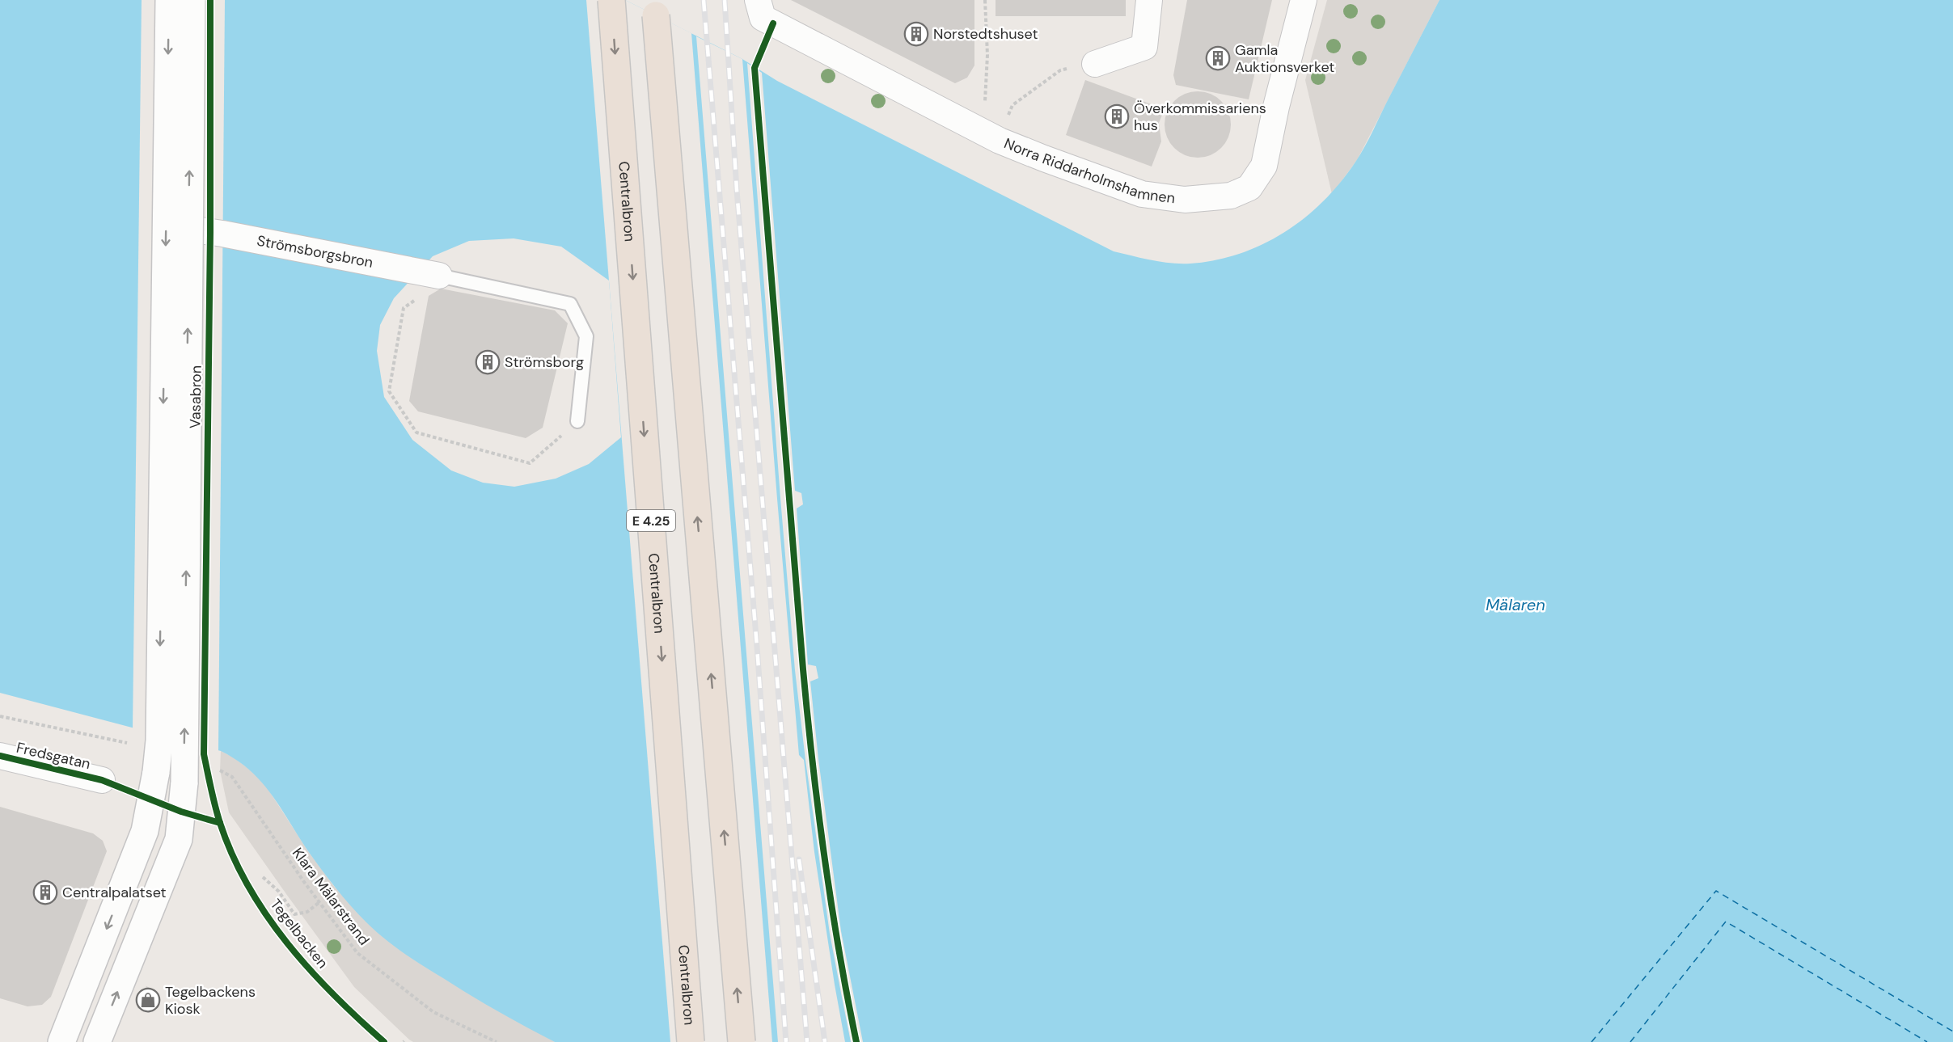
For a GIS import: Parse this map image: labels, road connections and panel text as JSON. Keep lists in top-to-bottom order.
{
  "streets": {
    "highway": ["Centralbron", "E 4.25"],
    "street": [
      "Norra Riddarholmshamnen",
      "Strömsborgsbron",
      "Vasabron",
      "Fredsgatan"
    ],
    "path": ["Klara Mälarstrand"],
    "cycle path": ["Tegelbacken"]
  },
  "crossings": [
    ["Strömsborgsbron", "Vasabron"]
  ],
  "water": ["Mälaren"],
  "places": {
    "building": [
      "Norstedtshuset",
      "Gamla Auktionsverket",
      "Överkommissariens hus",
      "Strömsborg",
      "Centralpalatset"
    ],
    "shop": ["Tegelbackens Kiosk"]
  }
}
